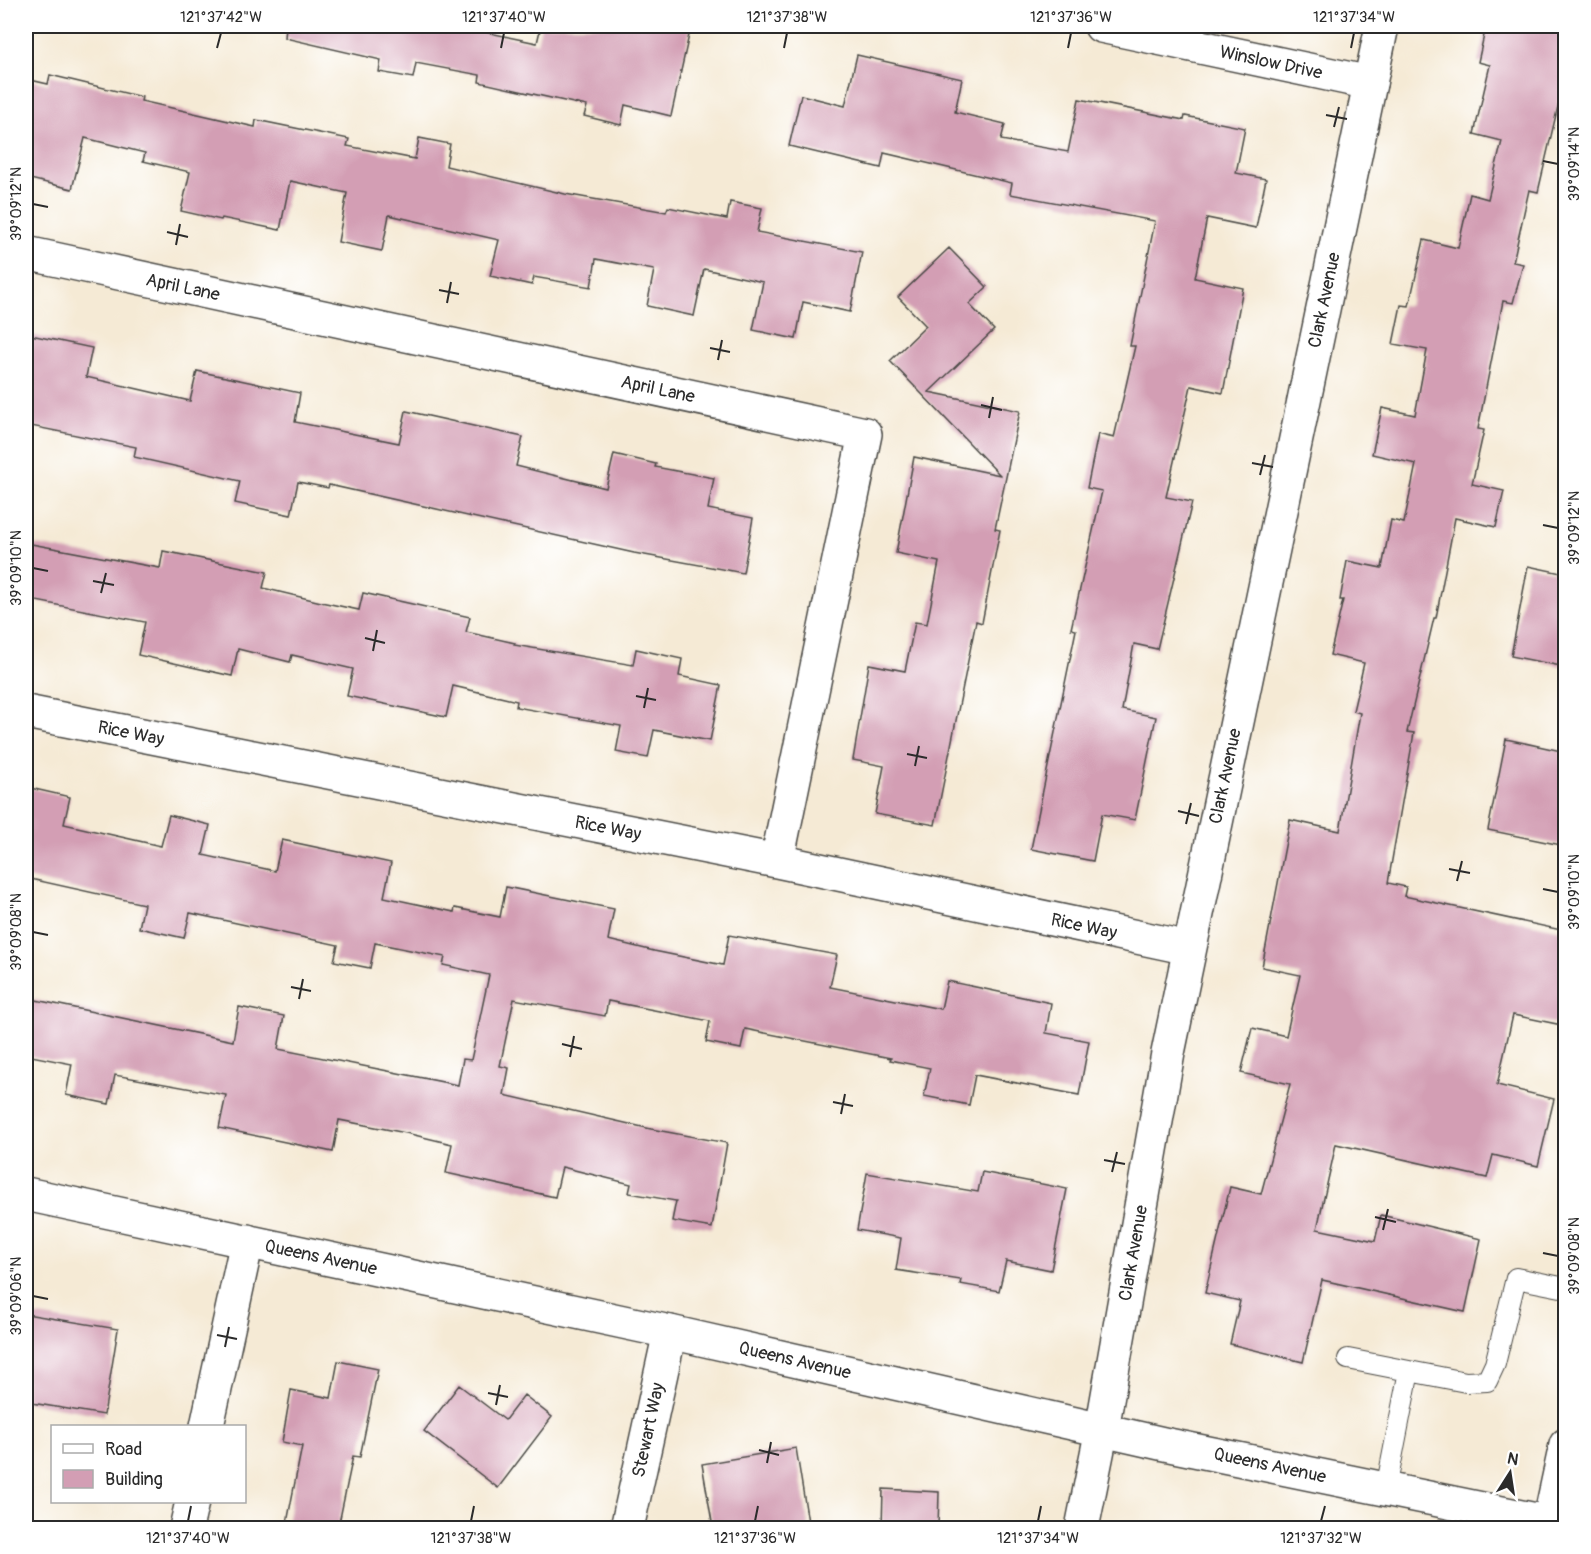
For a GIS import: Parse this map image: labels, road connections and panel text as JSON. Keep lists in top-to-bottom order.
{
  "streets": {
    "street": [
      "Winslow Drive",
      "April Lane",
      "Clark Avenue",
      "Rice Way",
      "Queens Avenue",
      "Stewart Way"
    ]
  },
  "crossings": [
    ["Winslow Drive", "Clark Avenue"],
    ["April Lane", "Rice Way"],
    ["Clark Avenue", "Rice Way"],
    ["Clark Avenue", "Queens Avenue"],
    ["Queens Avenue", "Stewart Way"]
  ],
  "legend": ["Road", "Building"],
  "north": "top",
  "coordinates": [
    "121°37'42\"W",
    "121°37'40\"W",
    "121°37'38\"W",
    "121°37'36\"W",
    "121°37'34\"W",
    "39°09'14\"N",
    "39°09'12\"N",
    "39°09'10\"N",
    "39°09'08\"N",
    "39°09'06\"N",
    "121°37'32\"W"
  ]
}
